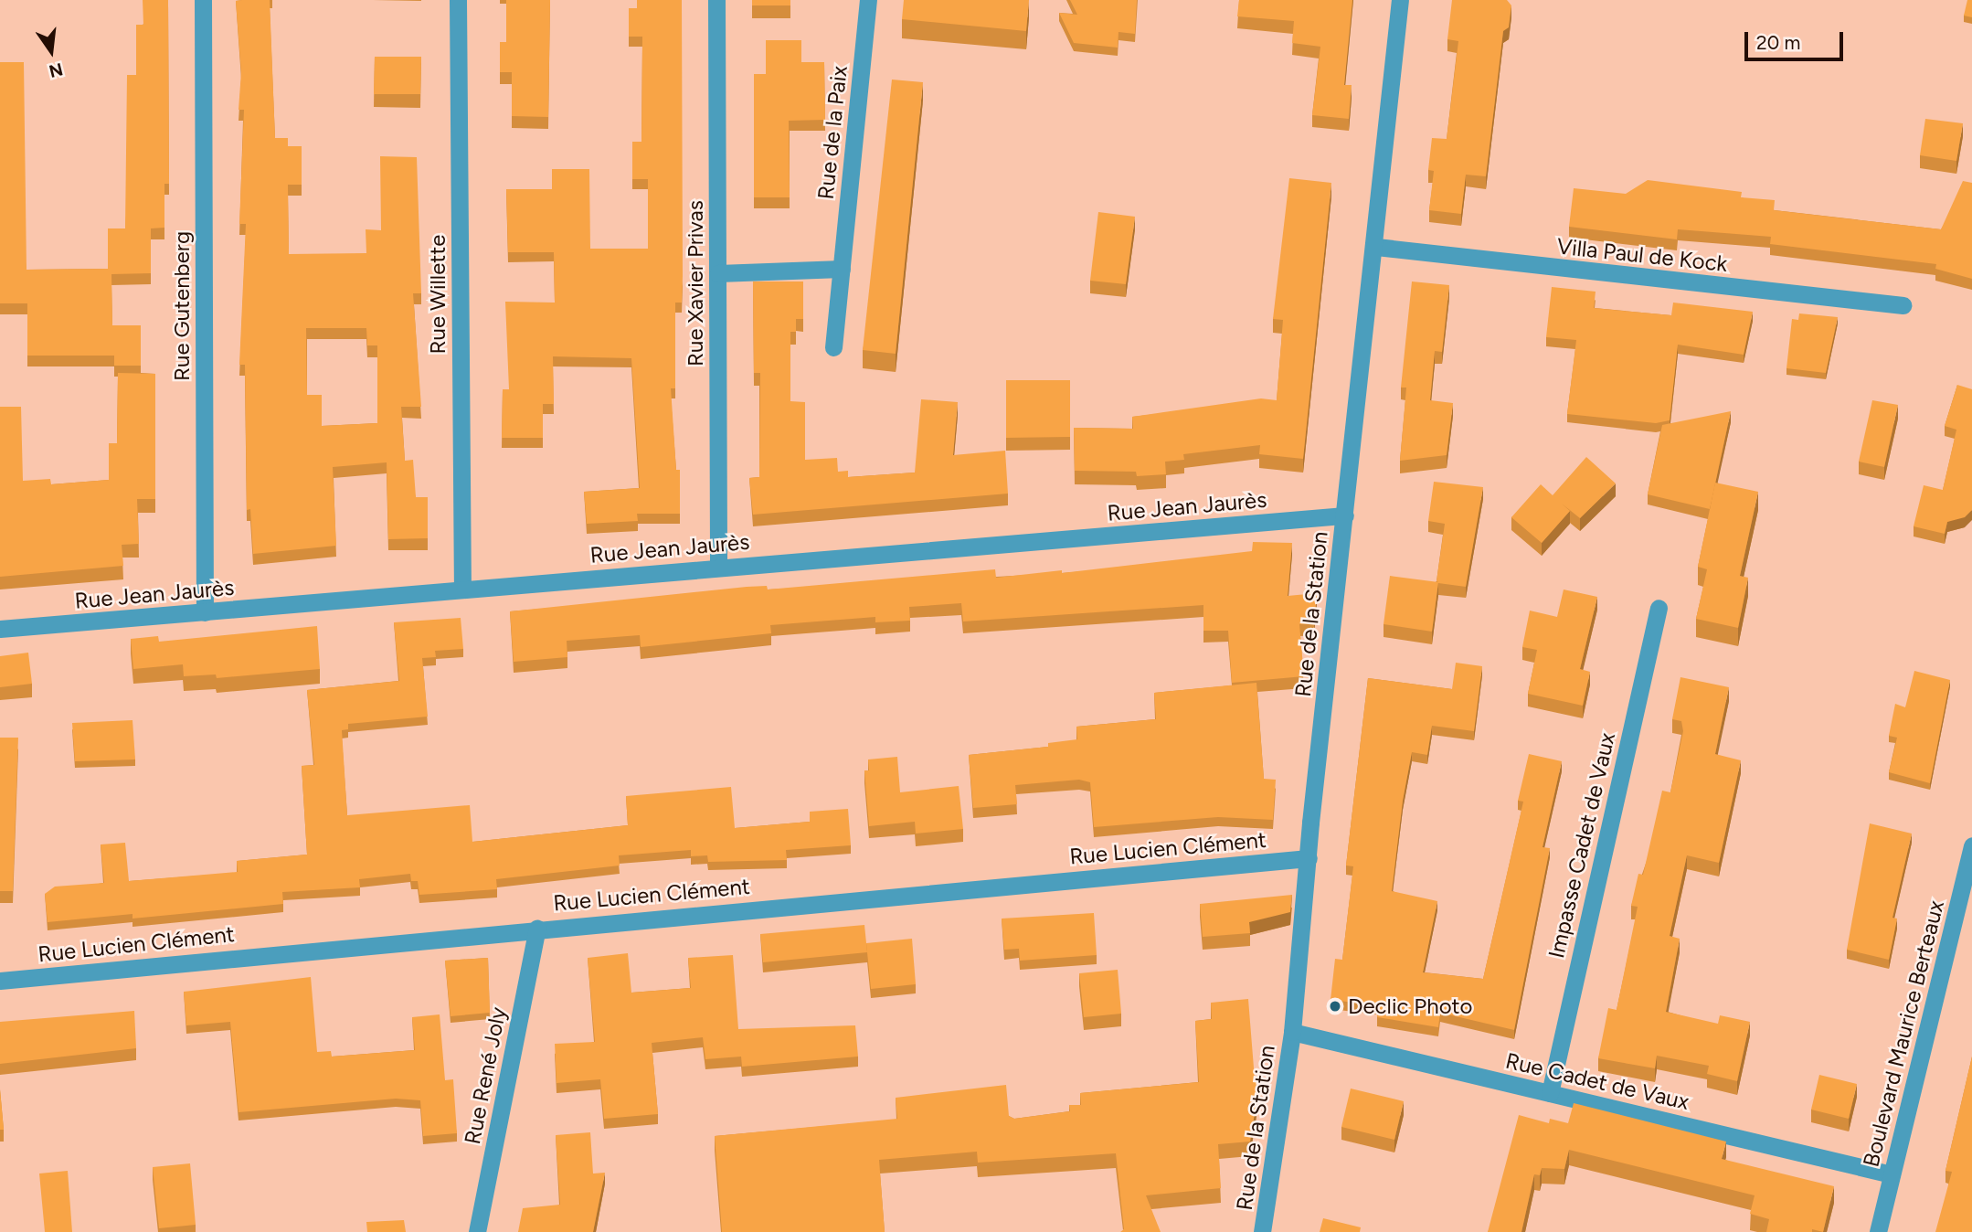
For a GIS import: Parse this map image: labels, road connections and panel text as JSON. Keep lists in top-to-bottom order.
{
  "streets": {
    "street": [
      "Rue de la Paix",
      "Villa Paul de Kock",
      "Rue Xavier Privas",
      "Rue Willette",
      "Rue Gutenberg",
      "Rue Jean Jaurès",
      "Rue de la Station",
      "Impasse Cadet de Vaux",
      "Rue Lucien Clément",
      "Boulevard Maurice Berteaux",
      "Rue René Joly",
      "Rue Cadet de Vaux"
    ]
  },
  "crossings": [
    ["Villa Paul de Kock", "Rue de la Station"],
    ["Rue Xavier Privas", "Rue Jean Jaurès"],
    ["Rue Willette", "Rue Jean Jaurès"],
    ["Rue Gutenberg", "Rue Jean Jaurès"],
    ["Rue Jean Jaurès", "Rue de la Station"],
    ["Rue de la Station", "Rue Lucien Clément"],
    ["Rue de la Station", "Rue Cadet de Vaux"],
    ["Impasse Cadet de Vaux", "Rue Cadet de Vaux"],
    ["Rue Lucien Clément", "Rue René Joly"],
    ["Boulevard Maurice Berteaux", "Rue Cadet de Vaux"]
  ],
  "places": ["Declic Photo"],
  "scale_bar": "20 m",
  "north": "bottom"
}
